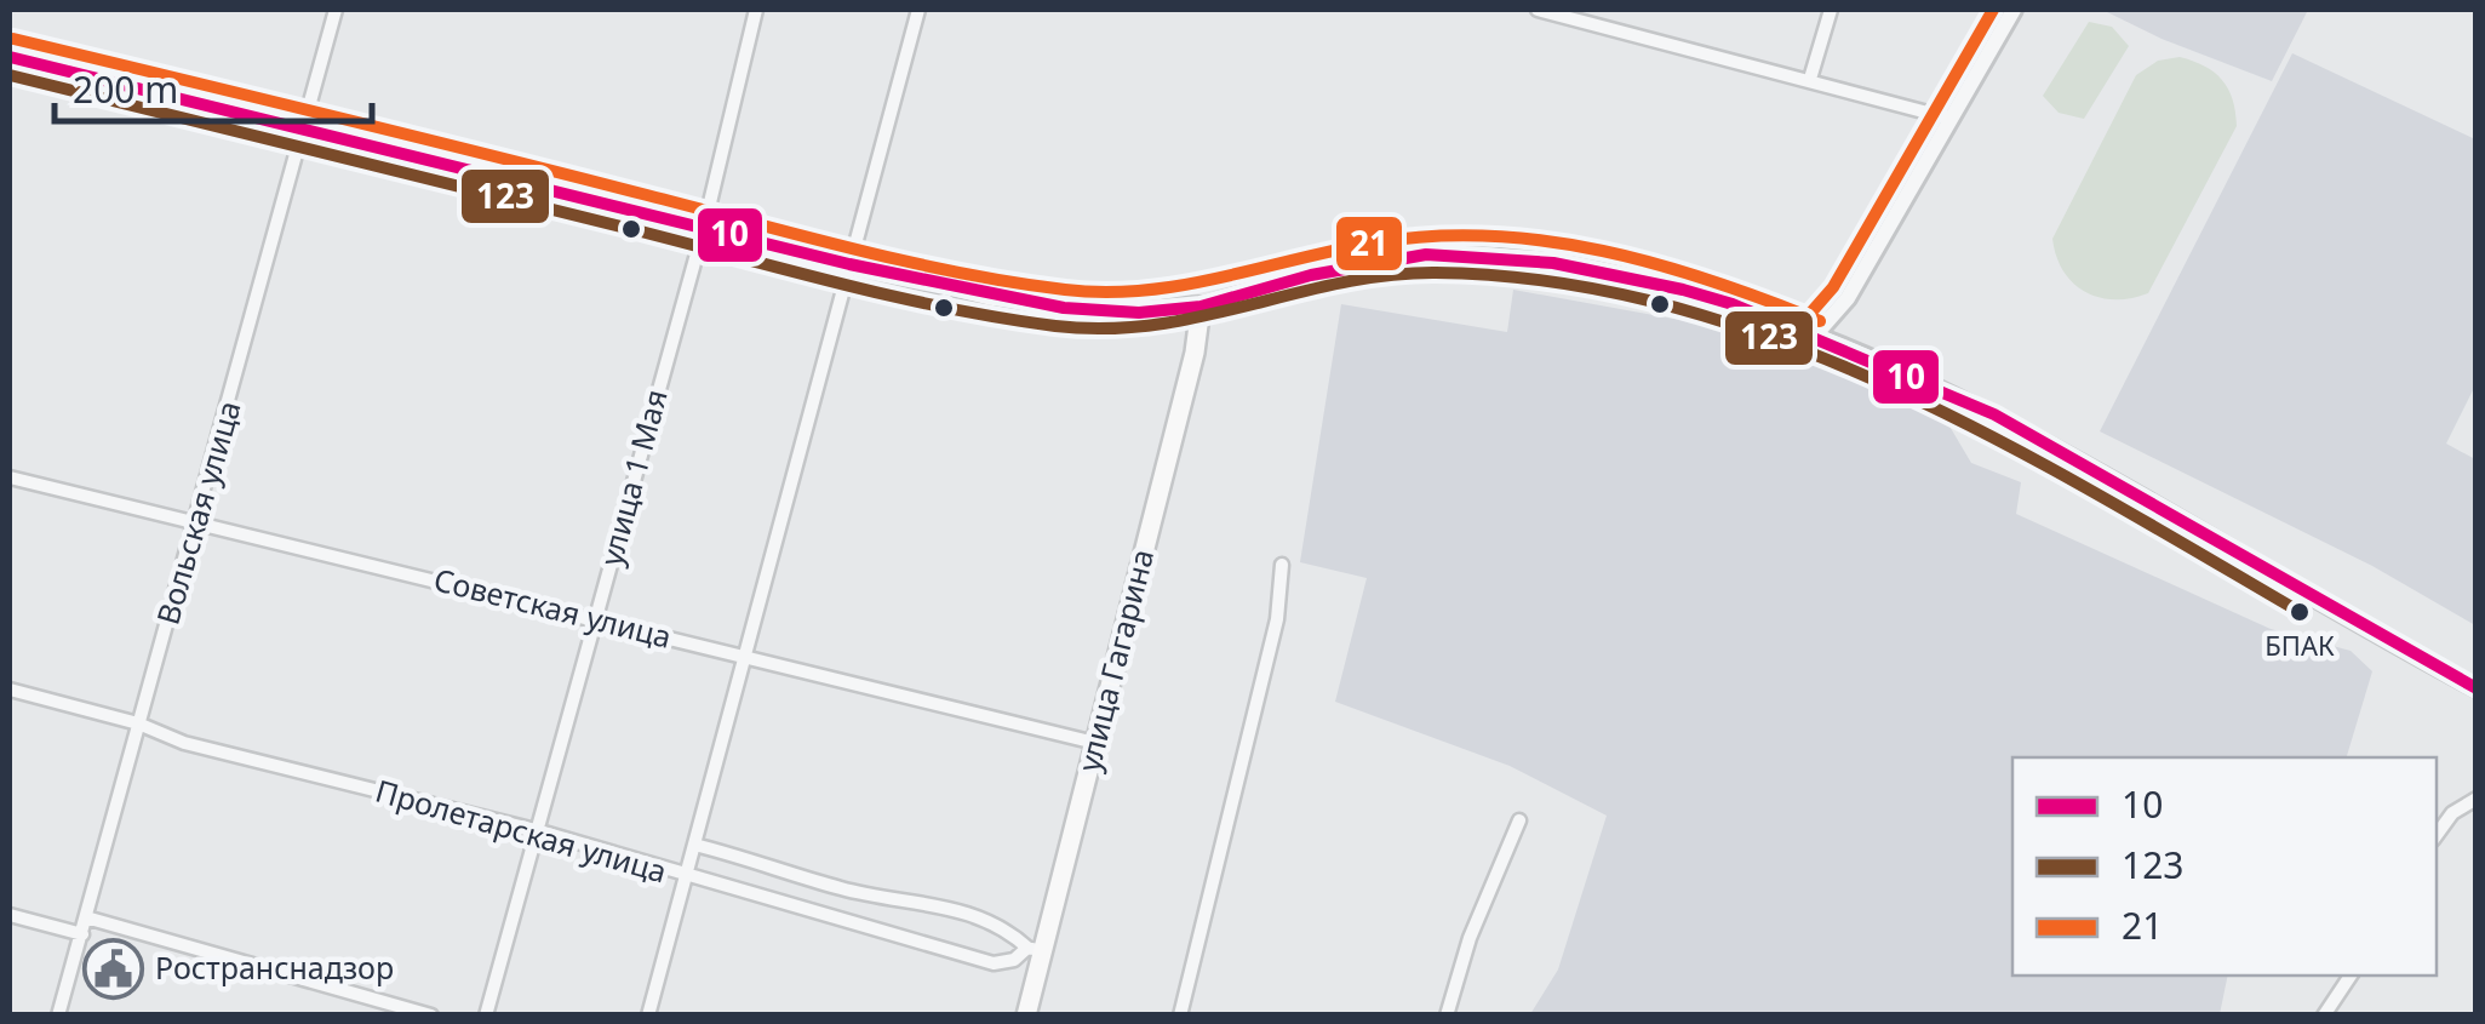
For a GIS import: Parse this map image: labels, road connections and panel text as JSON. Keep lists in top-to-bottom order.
{
  "streets": {
    "main road": ["улица Гагарина"],
    "street": [
      "улица 1 Мая",
      "Вольская улица",
      "Советская улица",
      "Пролетарская улица"
    ]
  },
  "crossings": [
    ["улица 1 Мая", "Советская улица"],
    ["улица 1 Мая", "Пролетарская улица"],
    ["Вольская улица", "Советская улица"],
    ["Вольская улица", "Пролетарская улица"],
    ["Советская улица", "улица Гагарина"],
    ["улица Гагарина", "Пролетарская улица"]
  ],
  "places": {
    "other": ["БПАК"],
    "public building": ["Ространснадзор"]
  },
  "lines": ["transit line 21", "transit line 10", "transit line 123"],
  "legend": ["10", "123", "21"],
  "scale_bar": "200 m"
}
